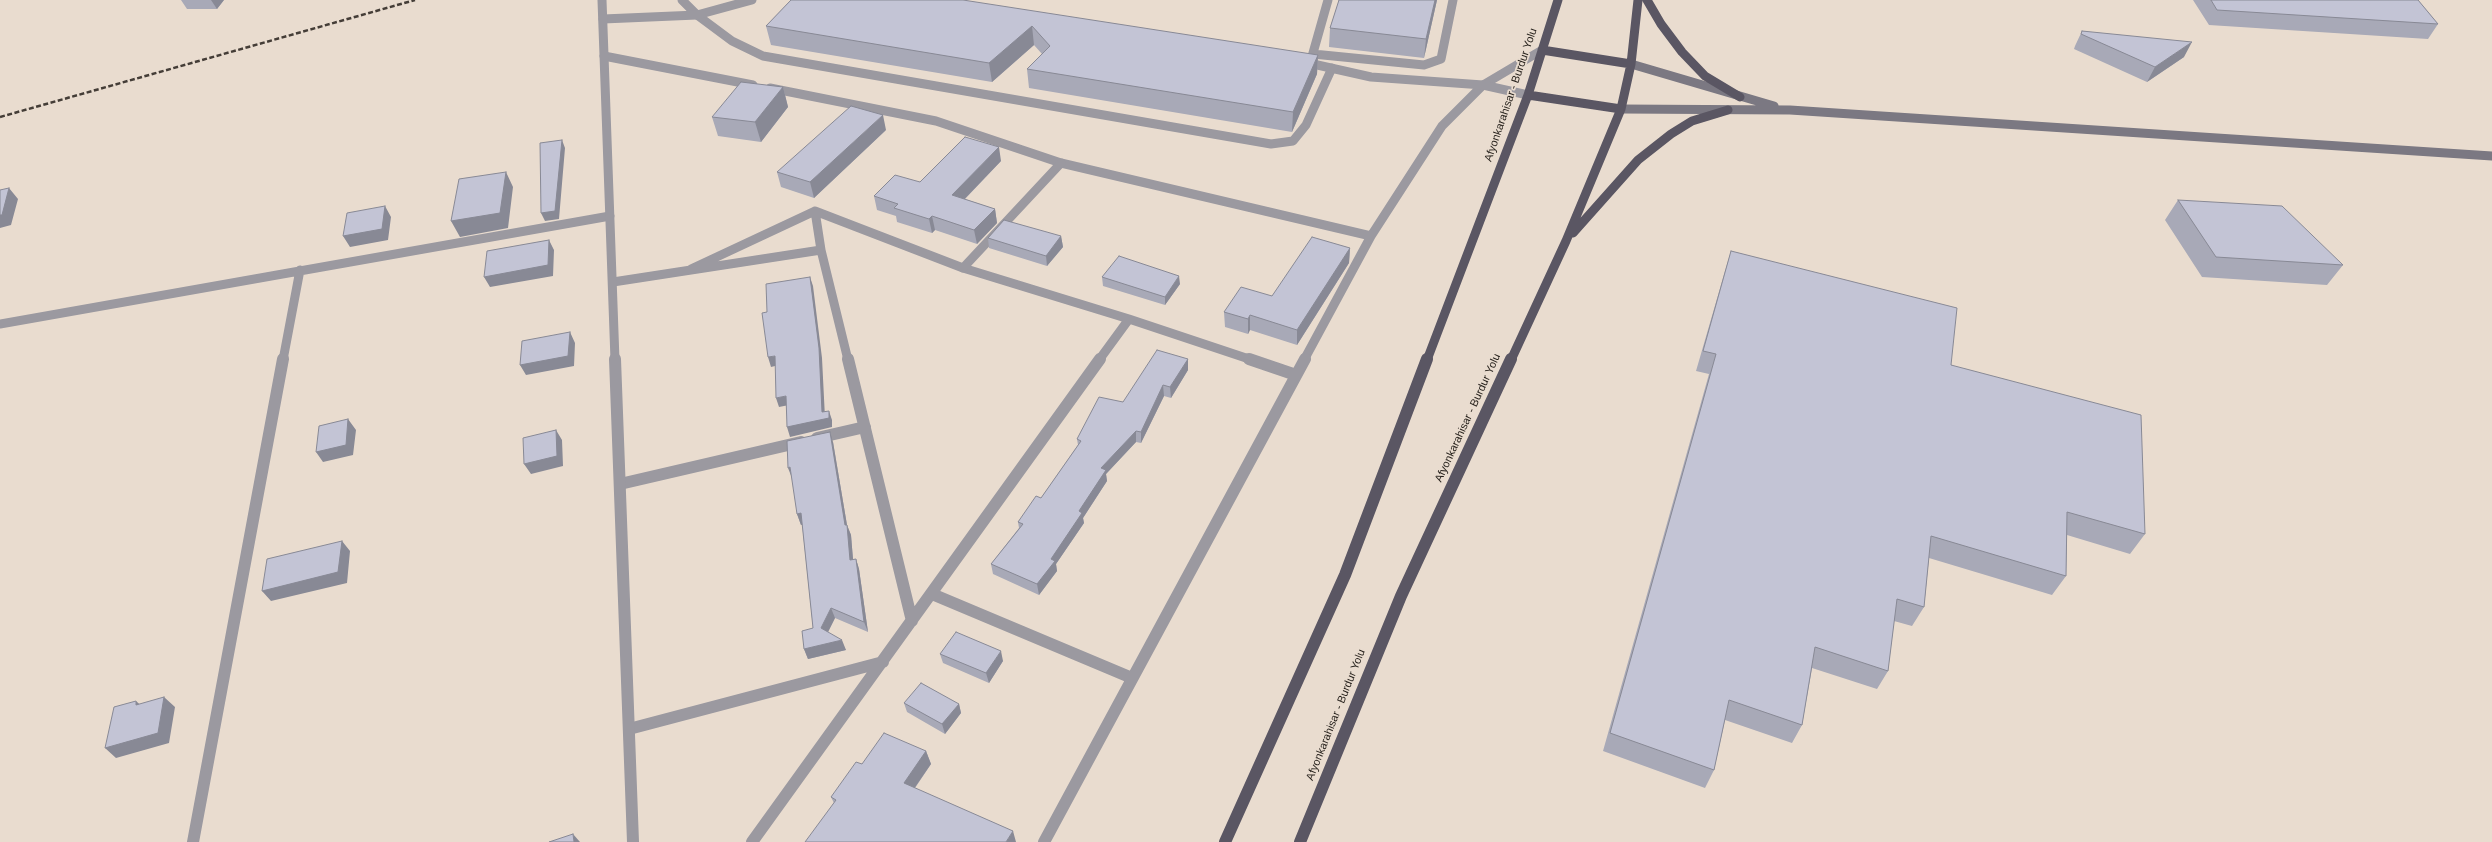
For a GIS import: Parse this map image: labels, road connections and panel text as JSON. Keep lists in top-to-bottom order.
{
  "streets": {
    "highway": ["Afyonkarahisar - Burdur Yolu"]
  }
}
